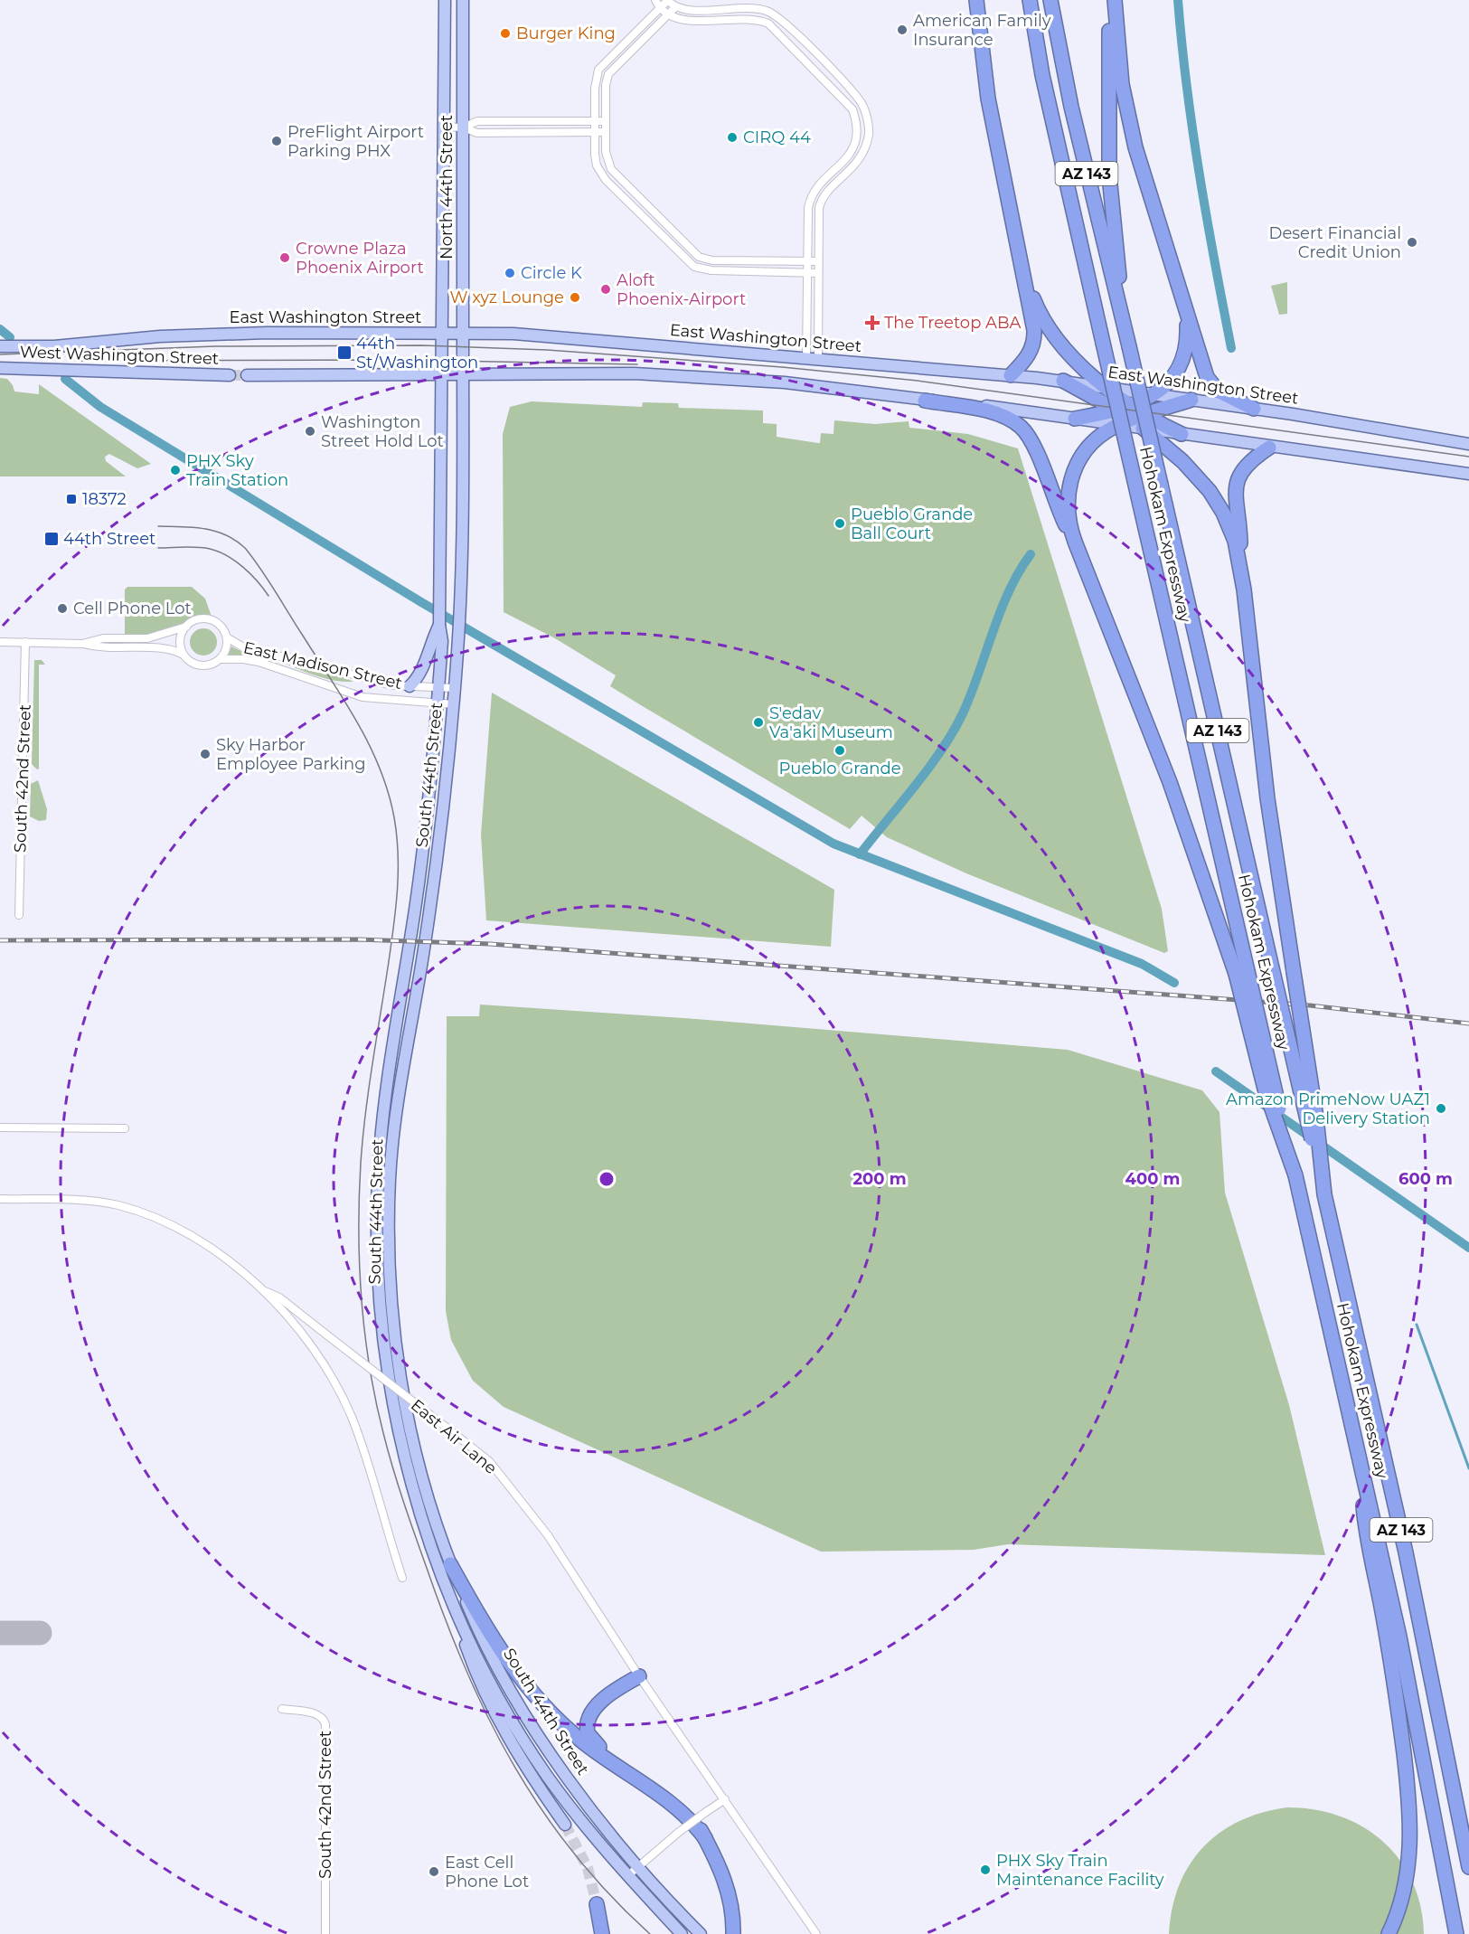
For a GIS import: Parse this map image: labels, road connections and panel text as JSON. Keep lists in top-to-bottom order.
{
  "streets": {
    "highway": ["AZ 143", "Hohokam Expressway"],
    "main road": [
      "North 44th Street",
      "East Washington Street",
      "West Washington Street",
      "South 44th Street"
    ],
    "street": ["East Madison Street", "South 42nd Street", "East Air Lane"]
  },
  "crossings": [
    ["North 44th Street", "East Washington Street"],
    ["North 44th Street", "South 44th Street"],
    ["East Washington Street", "West Washington Street"],
    ["East Madison Street", "South 44th Street"]
  ],
  "places": {
    "other": [
      "American Family Insurance",
      "Burger King",
      "CIRQ 44",
      "PreFlight Airport Parking PHX",
      "Desert Financial Credit Union",
      "Crowne Plaza Phoenix Airport",
      "Circle K",
      "Aloft Phoenix-Airport",
      "W xyz Lounge",
      "Washington Street Hold Lot",
      "PHX Sky Train Station",
      "Pueblo Grande Ball Court",
      "Cell Phone Lot",
      "S'edav Va'aki Museum",
      "Pueblo Grande",
      "Sky Harbor Employee Parking",
      "Amazon PrimeNow UAZ1 Delivery Station",
      "PHX Sky Train Maintenance Facility",
      "East Cell Phone Lot"
    ],
    "health": ["The Treetop ABA"],
    "transit": ["44th St/Washington", "18372", "44th Street"]
  },
  "rings": ["200 m", "400 m", "600 m"]
}
